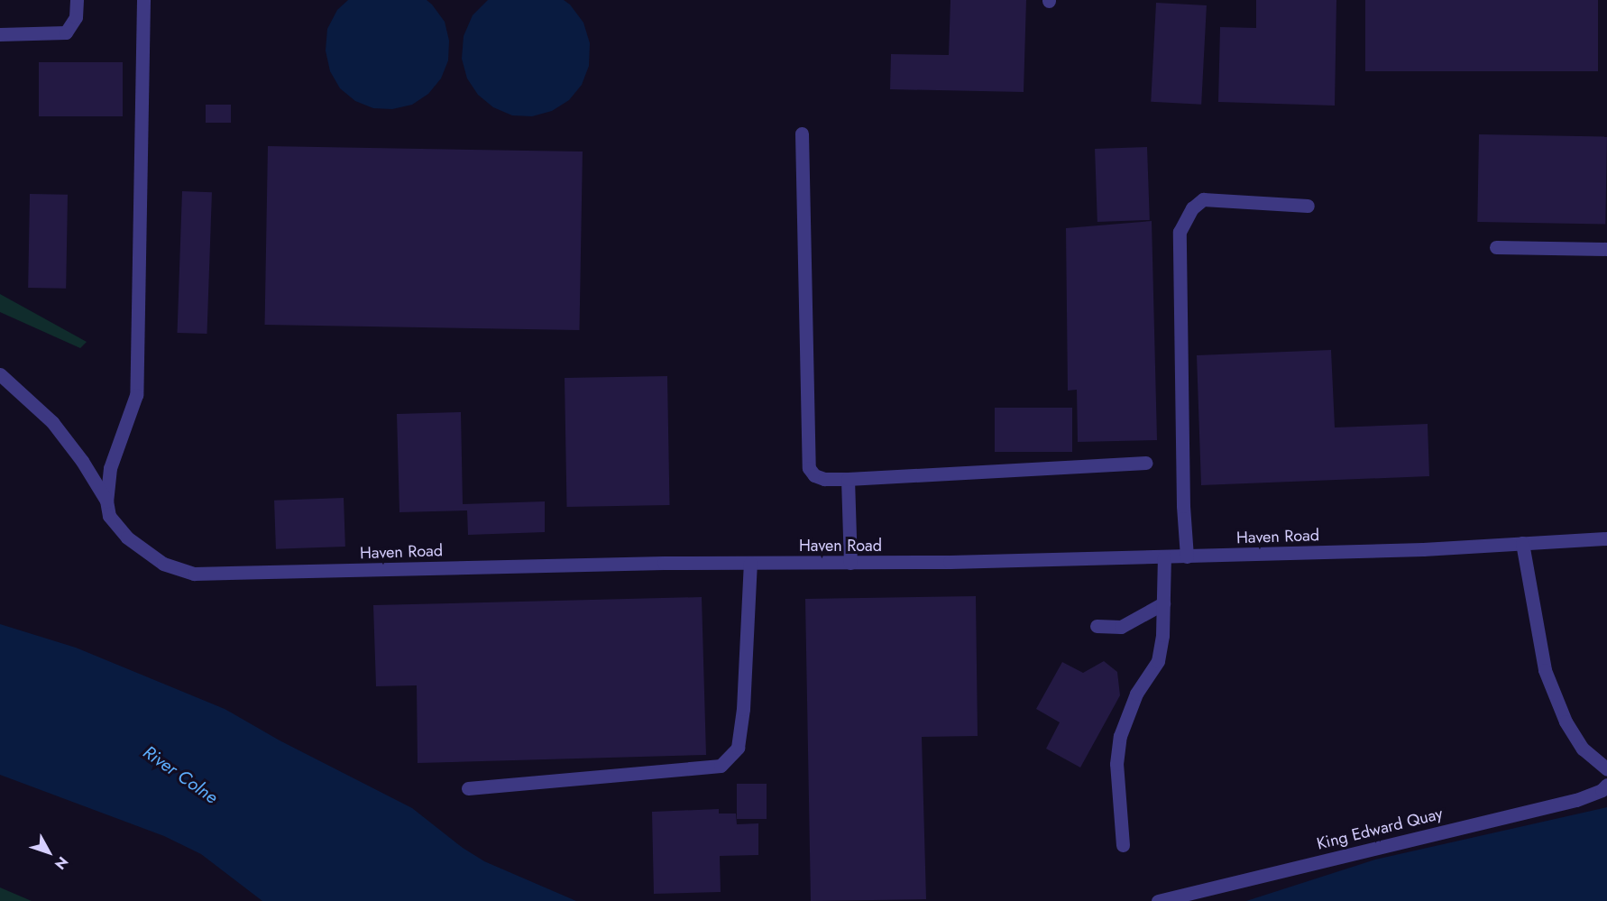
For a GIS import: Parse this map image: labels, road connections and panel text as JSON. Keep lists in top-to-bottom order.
{
  "streets": {
    "street": ["Haven Road", "King Edward Quay"]
  },
  "water": ["River Colne"],
  "north": "bottom right"
}
